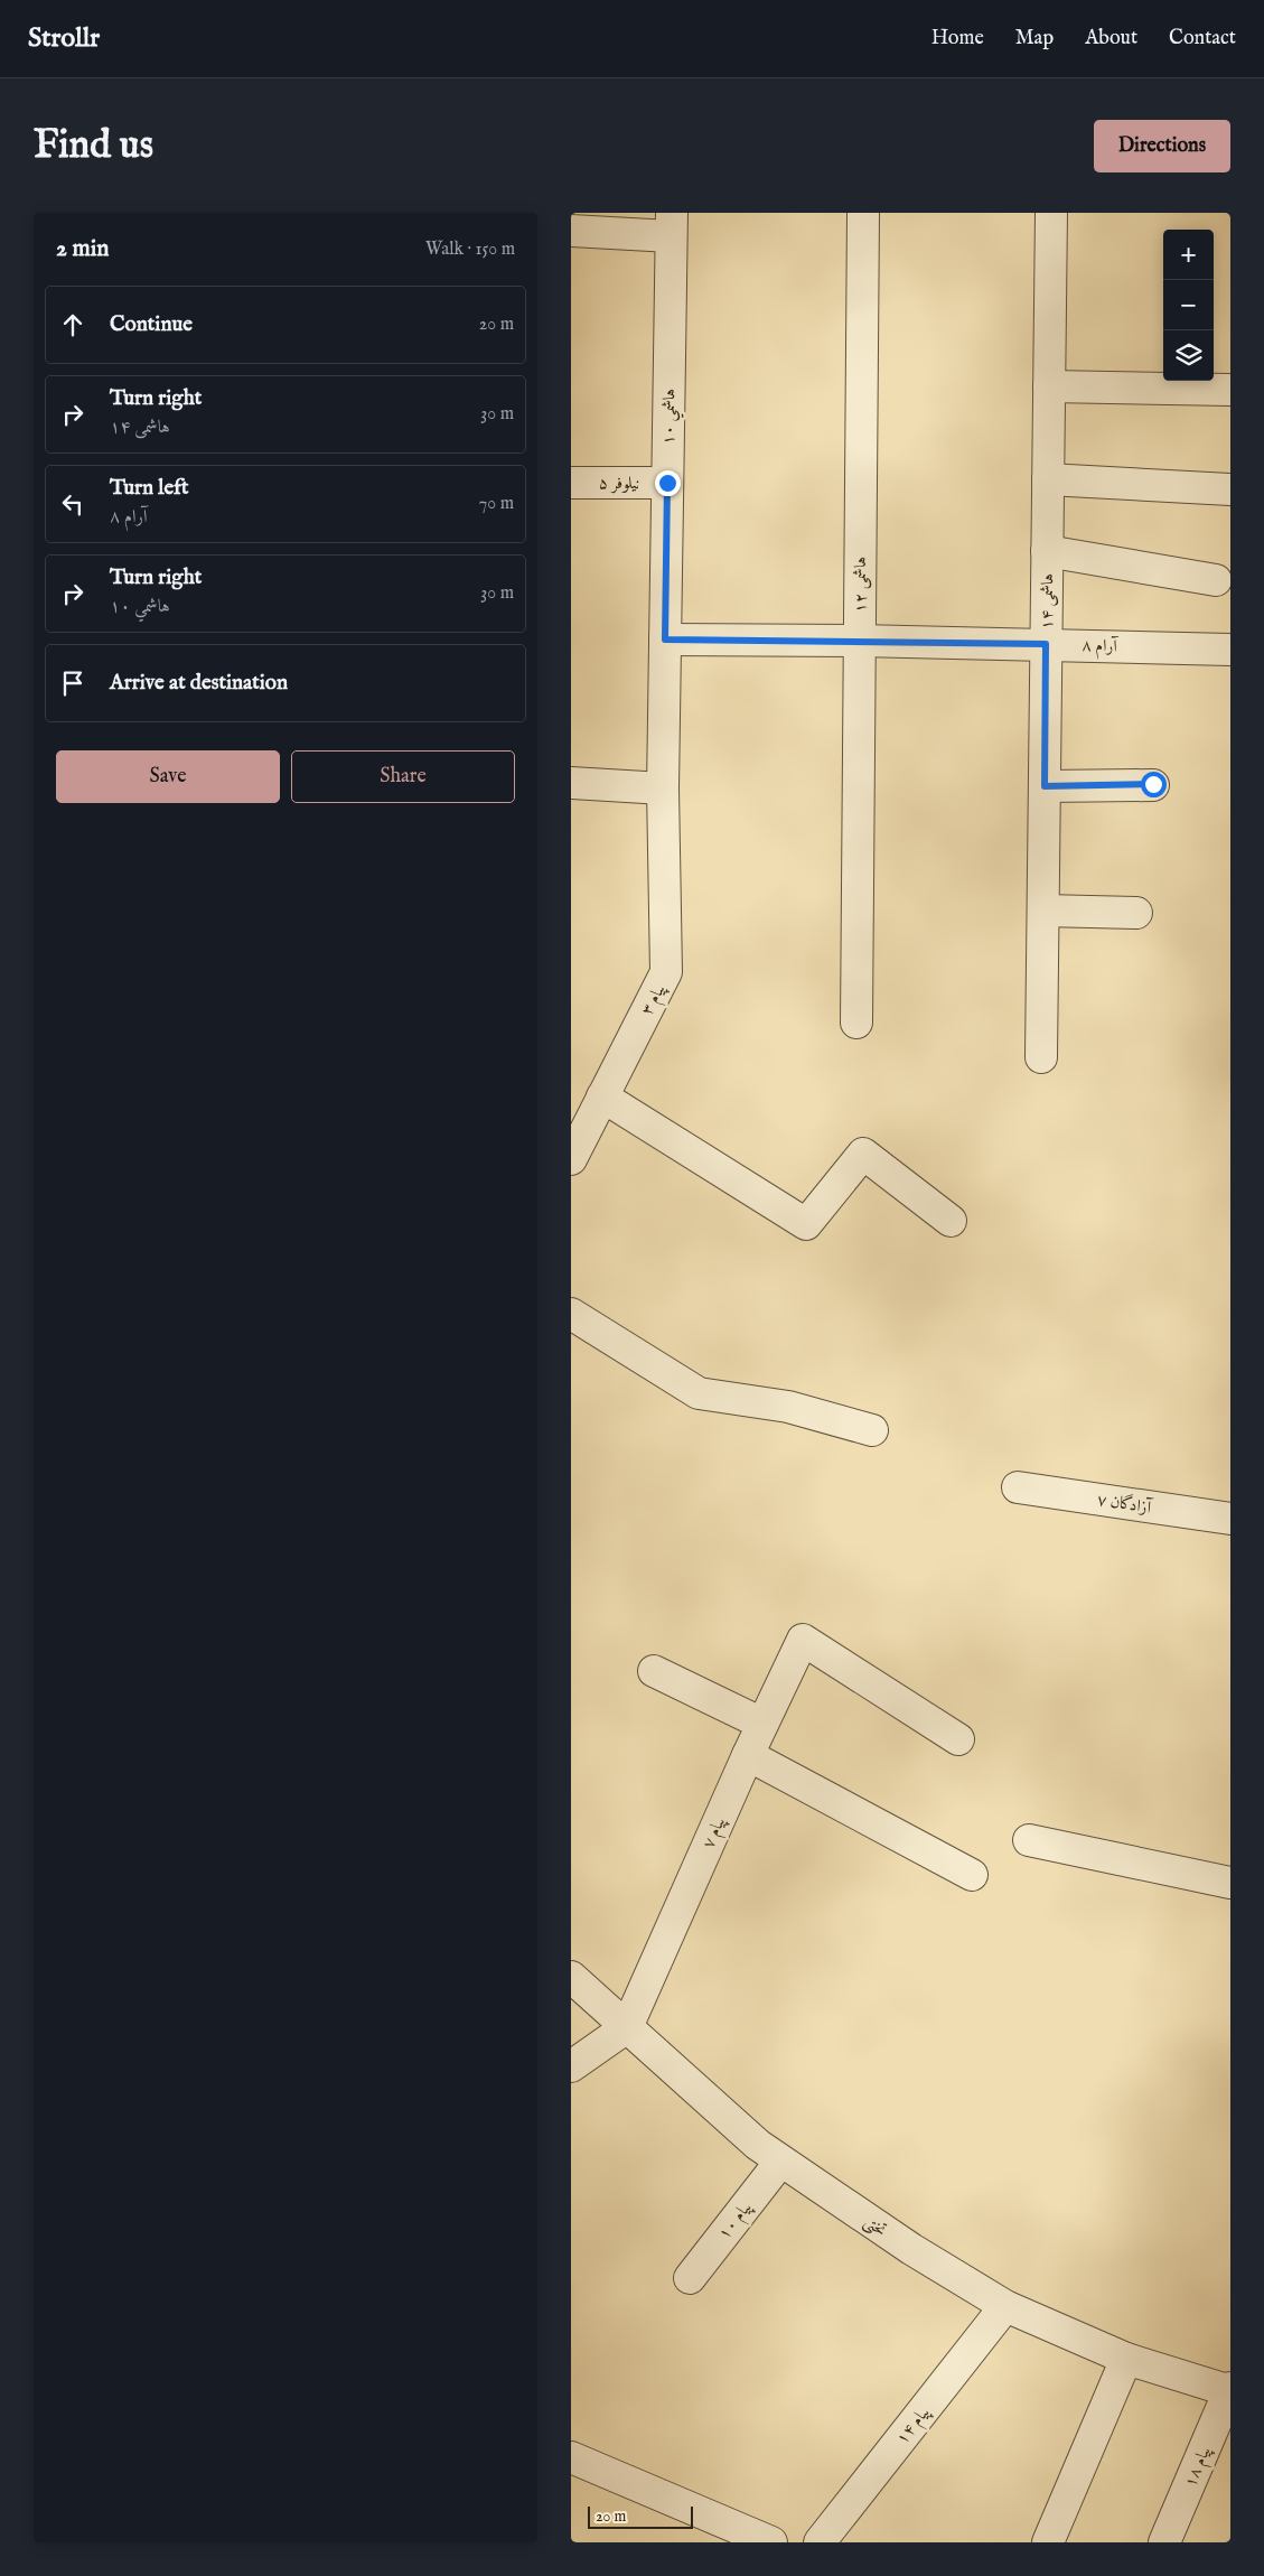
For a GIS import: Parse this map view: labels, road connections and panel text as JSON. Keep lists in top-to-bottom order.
{
  "streets": {
    "street": [
      "هاشمي ۱۰",
      "نیلوفر ۵",
      "هاشمی ۱۲",
      "هاشمی ۱۴",
      "آرام ۸",
      "پيام ۳",
      "آزادگان ۷",
      "پیام ۷",
      "پیام ۱۰",
      "تختی",
      "پیام ۱۴",
      "پیام ۱۸"
    ]
  },
  "crossings": [
    ["هاشمي ۱۰", "نیلوفر ۵"],
    ["هاشمي ۱۰", "آرام ۸"],
    ["هاشمي ۱۰", "پيام ۳"],
    ["هاشمی ۱۲", "آرام ۸"],
    ["هاشمی ۱۴", "آرام ۸"],
    ["پیام ۷", "تختی"],
    ["پیام ۱۰", "تختی"],
    ["تختی", "پیام ۱۴"],
    ["تختی", "پیام ۱۸"]
  ],
  "scale_bar": "20 m",
  "page": {
    "header": "Strollr",
    "nav": [
      "Home",
      "Map",
      "About",
      "Contact"
    ],
    "buttons": [
      "Directions",
      ["Save", "Share"]
    ],
    "title": "Find us",
    "heading": ["2 min", "Walk · 150 m"],
    "map_buttons": ["+", "−"],
    "list": [
      ["Continue", "20 m"],
      ["Turn right", "هاشمی ۱۴", "30 m"],
      ["Turn left", "آرام ۸", "70 m"],
      ["Turn right", "هاشمي ۱۰", "30 m"],
      "Arrive at destination"
    ],
    "scale": "20 m"
  }
}
